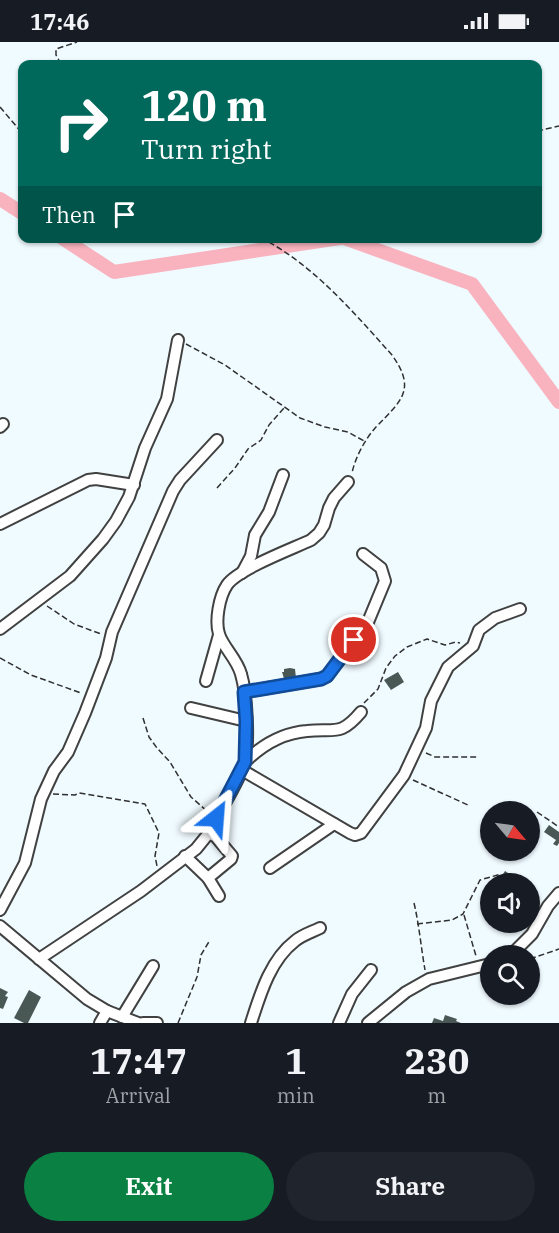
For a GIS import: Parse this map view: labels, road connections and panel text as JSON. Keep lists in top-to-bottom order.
{
  "north": "bottom right",
  "page": {
    "status": "17:46",
    "turn": ["120 m", "Turn right"],
    "then": "Then",
    "eta": [
      "17:47",
      "Arrival",
      "1",
      "min",
      "230",
      "m"
    ],
    "buttons": ["Exit", "Share"]
  }
}
